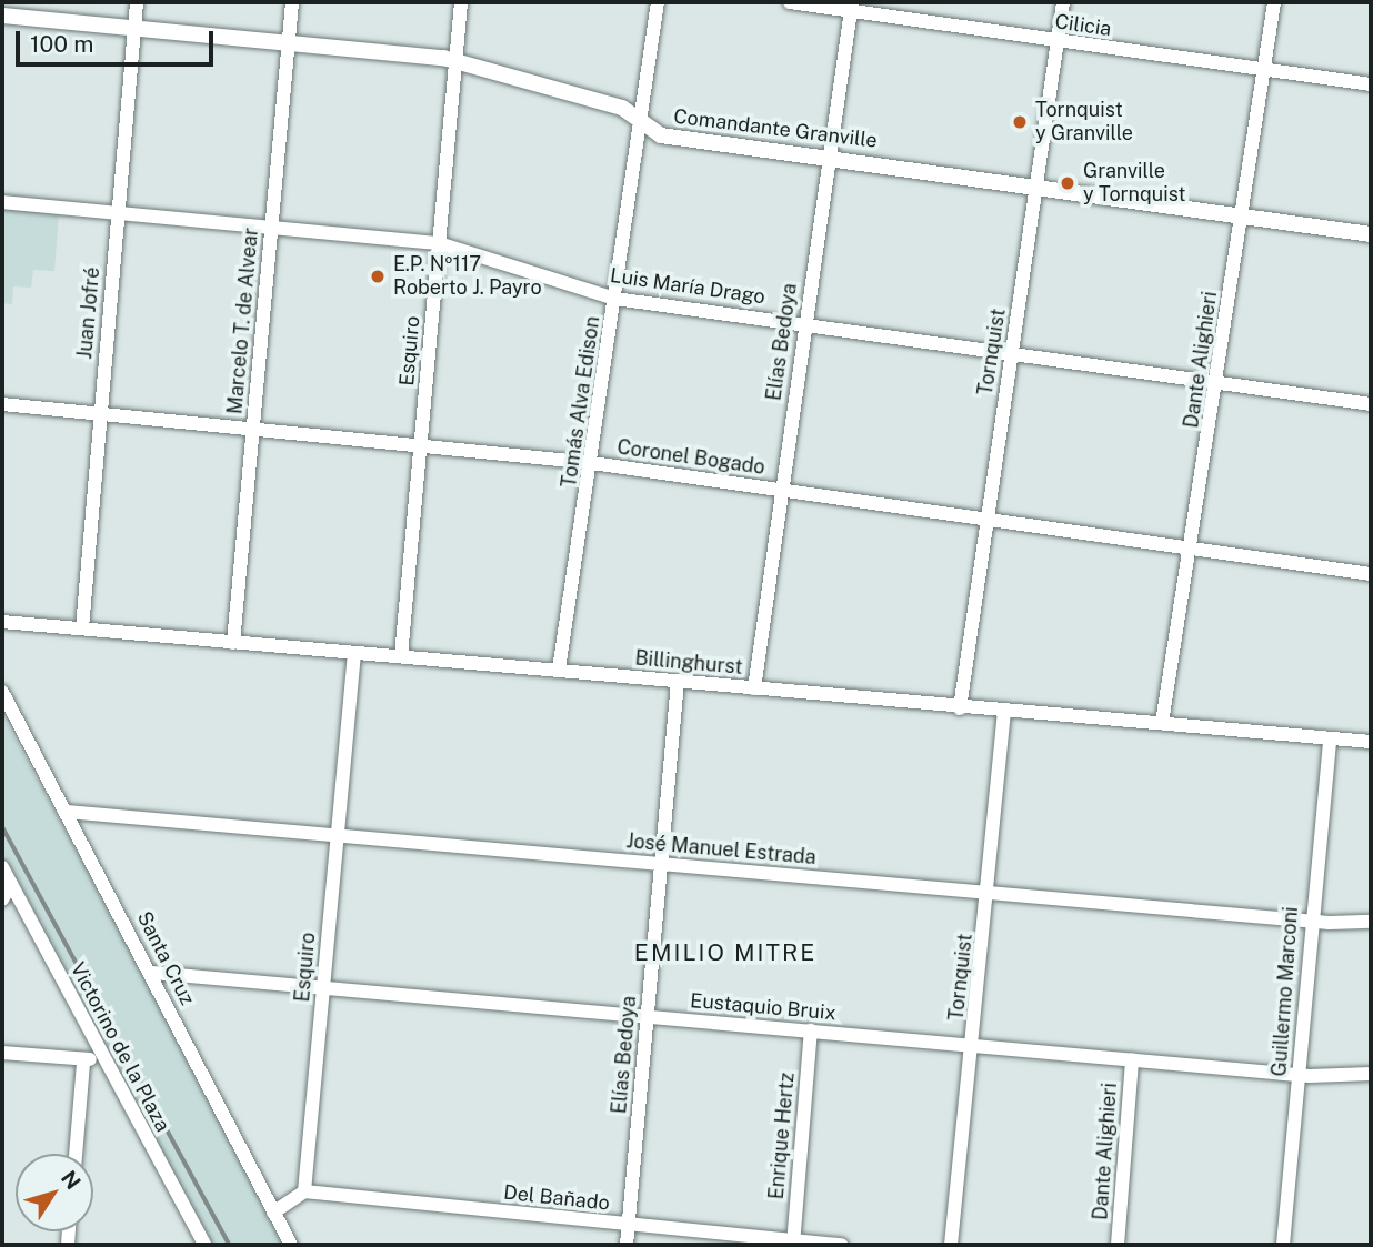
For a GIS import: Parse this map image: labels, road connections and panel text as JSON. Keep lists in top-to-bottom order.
{
  "streets": {
    "street": [
      "Cilicia",
      "Comandante Granville",
      "Luis María Drago",
      "Juan Jofré",
      "Marcelo T. de Alvear",
      "Elías Bedoya",
      "Esquiro",
      "Tornquist",
      "Dante Alighieri",
      "Tomás Alva Edison",
      "Coronel Bogado",
      "Billinghurst",
      "José Manuel Estrada",
      "Santa Cruz",
      "Guillermo Marconi",
      "Eustaquio Bruix",
      "Victorino de la Plaza",
      "Enrique Hertz",
      "Del Bañado"
    ]
  },
  "crossings": [
    ["Cilicia", "Elías Bedoya"],
    ["Cilicia", "Tornquist"],
    ["Cilicia", "Dante Alighieri"],
    ["Comandante Granville", "Juan Jofré"],
    ["Comandante Granville", "Marcelo T. de Alvear"],
    ["Comandante Granville", "Elías Bedoya"],
    ["Comandante Granville", "Esquiro"],
    ["Comandante Granville", "Tornquist"],
    ["Comandante Granville", "Dante Alighieri"],
    ["Comandante Granville", "Tomás Alva Edison"],
    ["Luis María Drago", "Juan Jofré"],
    ["Luis María Drago", "Marcelo T. de Alvear"],
    ["Luis María Drago", "Elías Bedoya"],
    ["Luis María Drago", "Esquiro"],
    ["Luis María Drago", "Tornquist"],
    ["Luis María Drago", "Dante Alighieri"],
    ["Luis María Drago", "Tomás Alva Edison"],
    ["Juan Jofré", "Coronel Bogado"],
    ["Juan Jofré", "Billinghurst"],
    ["Marcelo T. de Alvear", "Coronel Bogado"],
    ["Marcelo T. de Alvear", "Billinghurst"],
    ["Elías Bedoya", "Coronel Bogado"],
    ["Elías Bedoya", "Billinghurst"],
    ["Elías Bedoya", "José Manuel Estrada"],
    ["Elías Bedoya", "Eustaquio Bruix"],
    ["Elías Bedoya", "Del Bañado"],
    ["Esquiro", "Coronel Bogado"],
    ["Esquiro", "Billinghurst"],
    ["Esquiro", "José Manuel Estrada"],
    ["Esquiro", "Eustaquio Bruix"],
    ["Esquiro", "Del Bañado"],
    ["Tornquist", "Coronel Bogado"],
    ["Tornquist", "Billinghurst"],
    ["Tornquist", "José Manuel Estrada"],
    ["Tornquist", "Eustaquio Bruix"],
    ["Dante Alighieri", "Coronel Bogado"],
    ["Dante Alighieri", "Billinghurst"],
    ["Dante Alighieri", "Eustaquio Bruix"],
    ["Tomás Alva Edison", "Coronel Bogado"],
    ["Tomás Alva Edison", "Billinghurst"],
    ["Billinghurst", "Guillermo Marconi"],
    ["José Manuel Estrada", "Santa Cruz"],
    ["José Manuel Estrada", "Guillermo Marconi"],
    ["Santa Cruz", "Eustaquio Bruix"],
    ["Guillermo Marconi", "Eustaquio Bruix"],
    ["Eustaquio Bruix", "Enrique Hertz"],
    ["Enrique Hertz", "Del Bañado"]
  ],
  "districts": ["EMILIO MITRE"],
  "places": ["Tornquist y Granville", "Granville y Tornquist", "E.P. Nº117 Roberto J. Payro"],
  "scale_bar": "100 m",
  "north": "top right"
}
